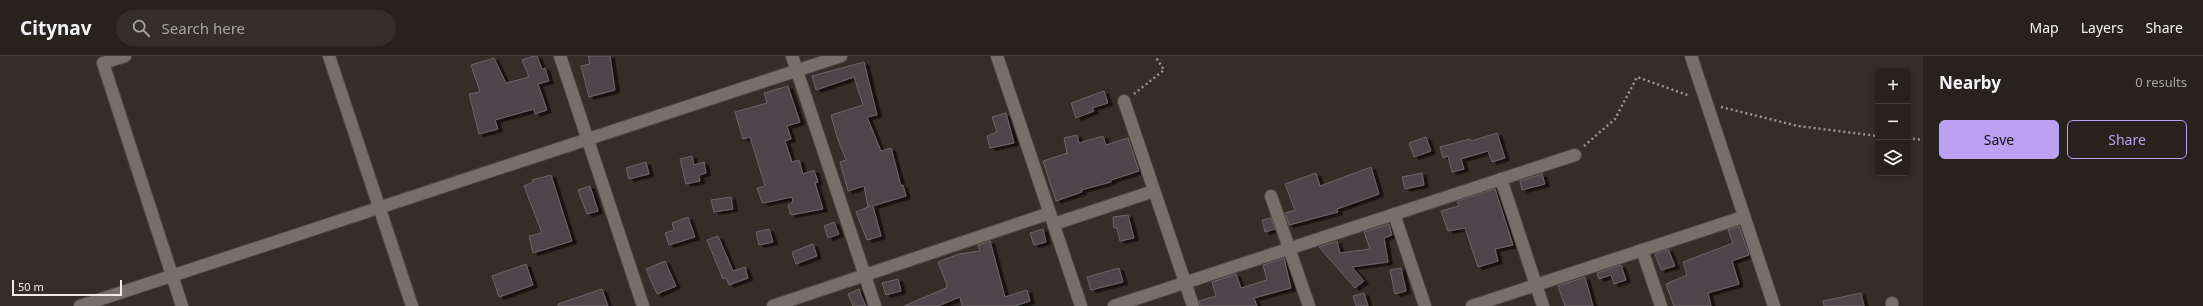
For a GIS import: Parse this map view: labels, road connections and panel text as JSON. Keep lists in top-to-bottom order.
{
  "scale_bar": "50 m",
  "page": {
    "header": "Citynav",
    "search": "Search here",
    "nav": ["Map", "Layers", "Share"],
    "heading": ["Nearby", "0 results"],
    "map_buttons": ["+", "−"],
    "buttons": ["Save", "Share"],
    "scale": "50 m"
  }
}
